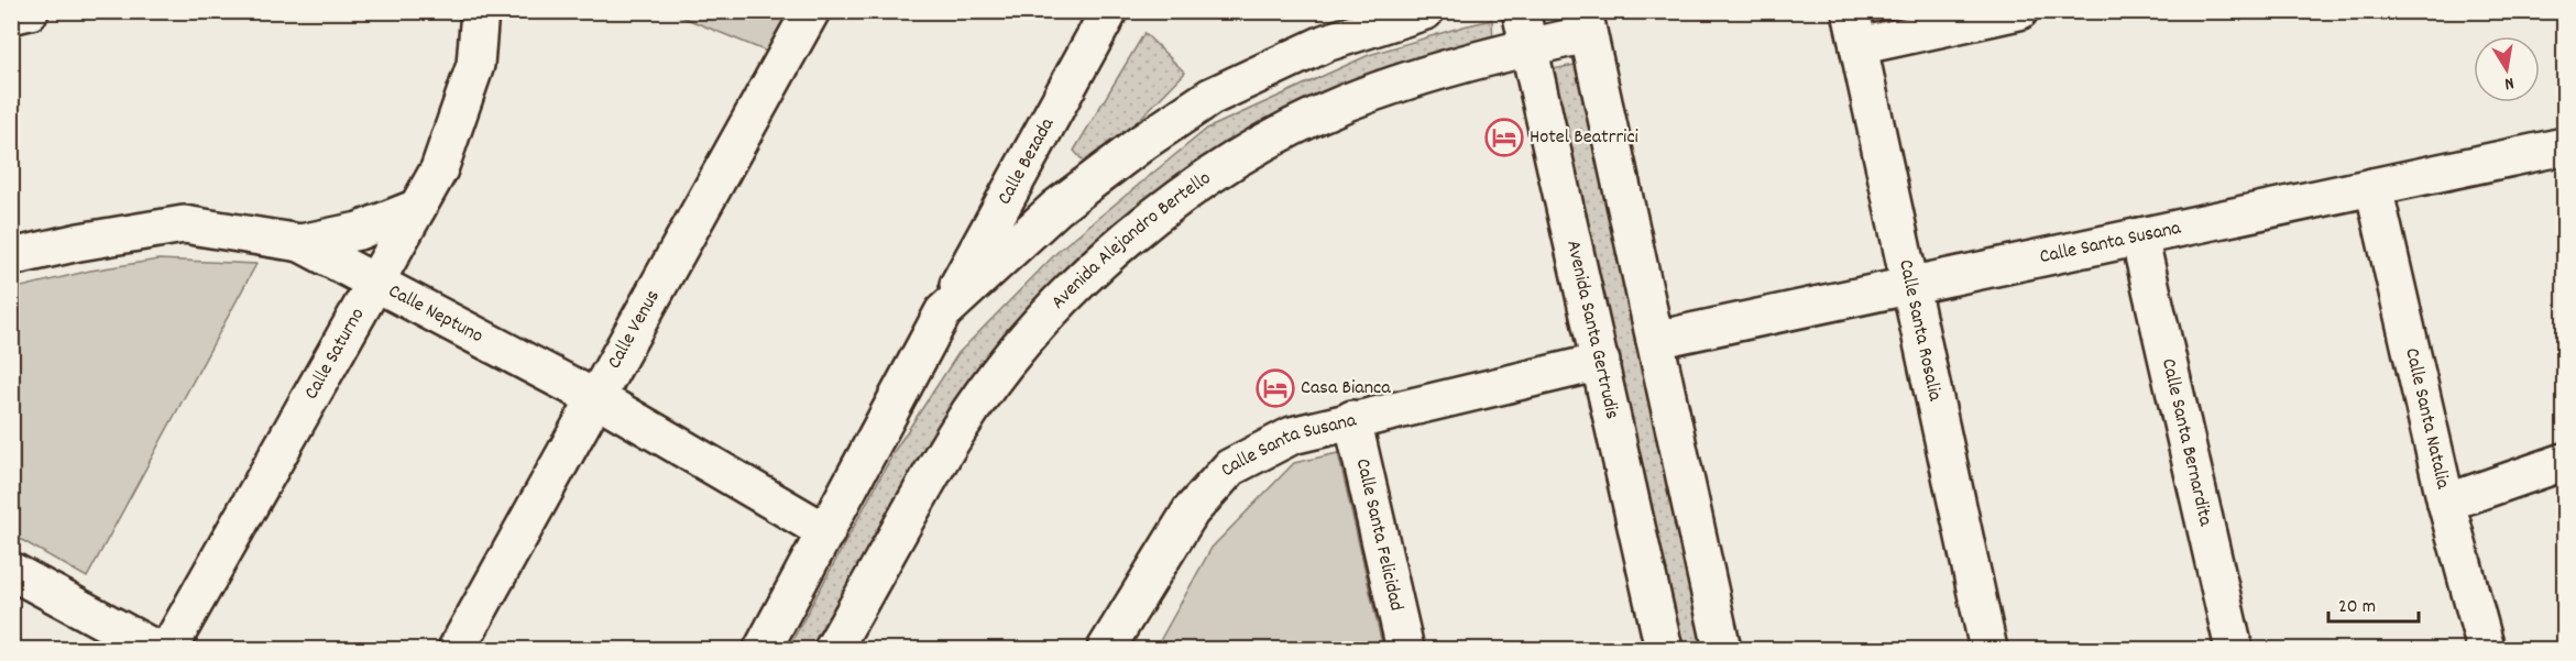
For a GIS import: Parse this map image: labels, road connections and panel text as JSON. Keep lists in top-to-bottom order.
{
  "streets": {
    "street": [
      "Calle Bezada",
      "Calle Santa Susana",
      "Avenida Alejandro Bertello",
      "Calle Neptuno",
      "Avenida Santa Gertrudis",
      "Calle Santa Rosalia",
      "Calle Venus",
      "Calle Saturno",
      "Calle Santa Natalia",
      "Calle Santa Bernardita",
      "Calle Santa Felicidad"
    ]
  },
  "crossings": [
    ["Calle Santa Susana", "Avenida Santa Gertrudis"],
    ["Calle Santa Susana", "Calle Santa Rosalia"],
    ["Calle Santa Susana", "Calle Santa Natalia"],
    ["Calle Santa Susana", "Calle Santa Bernardita"],
    ["Calle Santa Susana", "Calle Santa Felicidad"],
    ["Avenida Alejandro Bertello", "Avenida Santa Gertrudis"],
    ["Calle Neptuno", "Calle Venus"],
    ["Calle Neptuno", "Calle Saturno"]
  ],
  "places": {
    "hotel": ["Hotel Beatrrici", "Casa Bianca"]
  },
  "scale_bar": "20 m",
  "north": "bottom"
}
